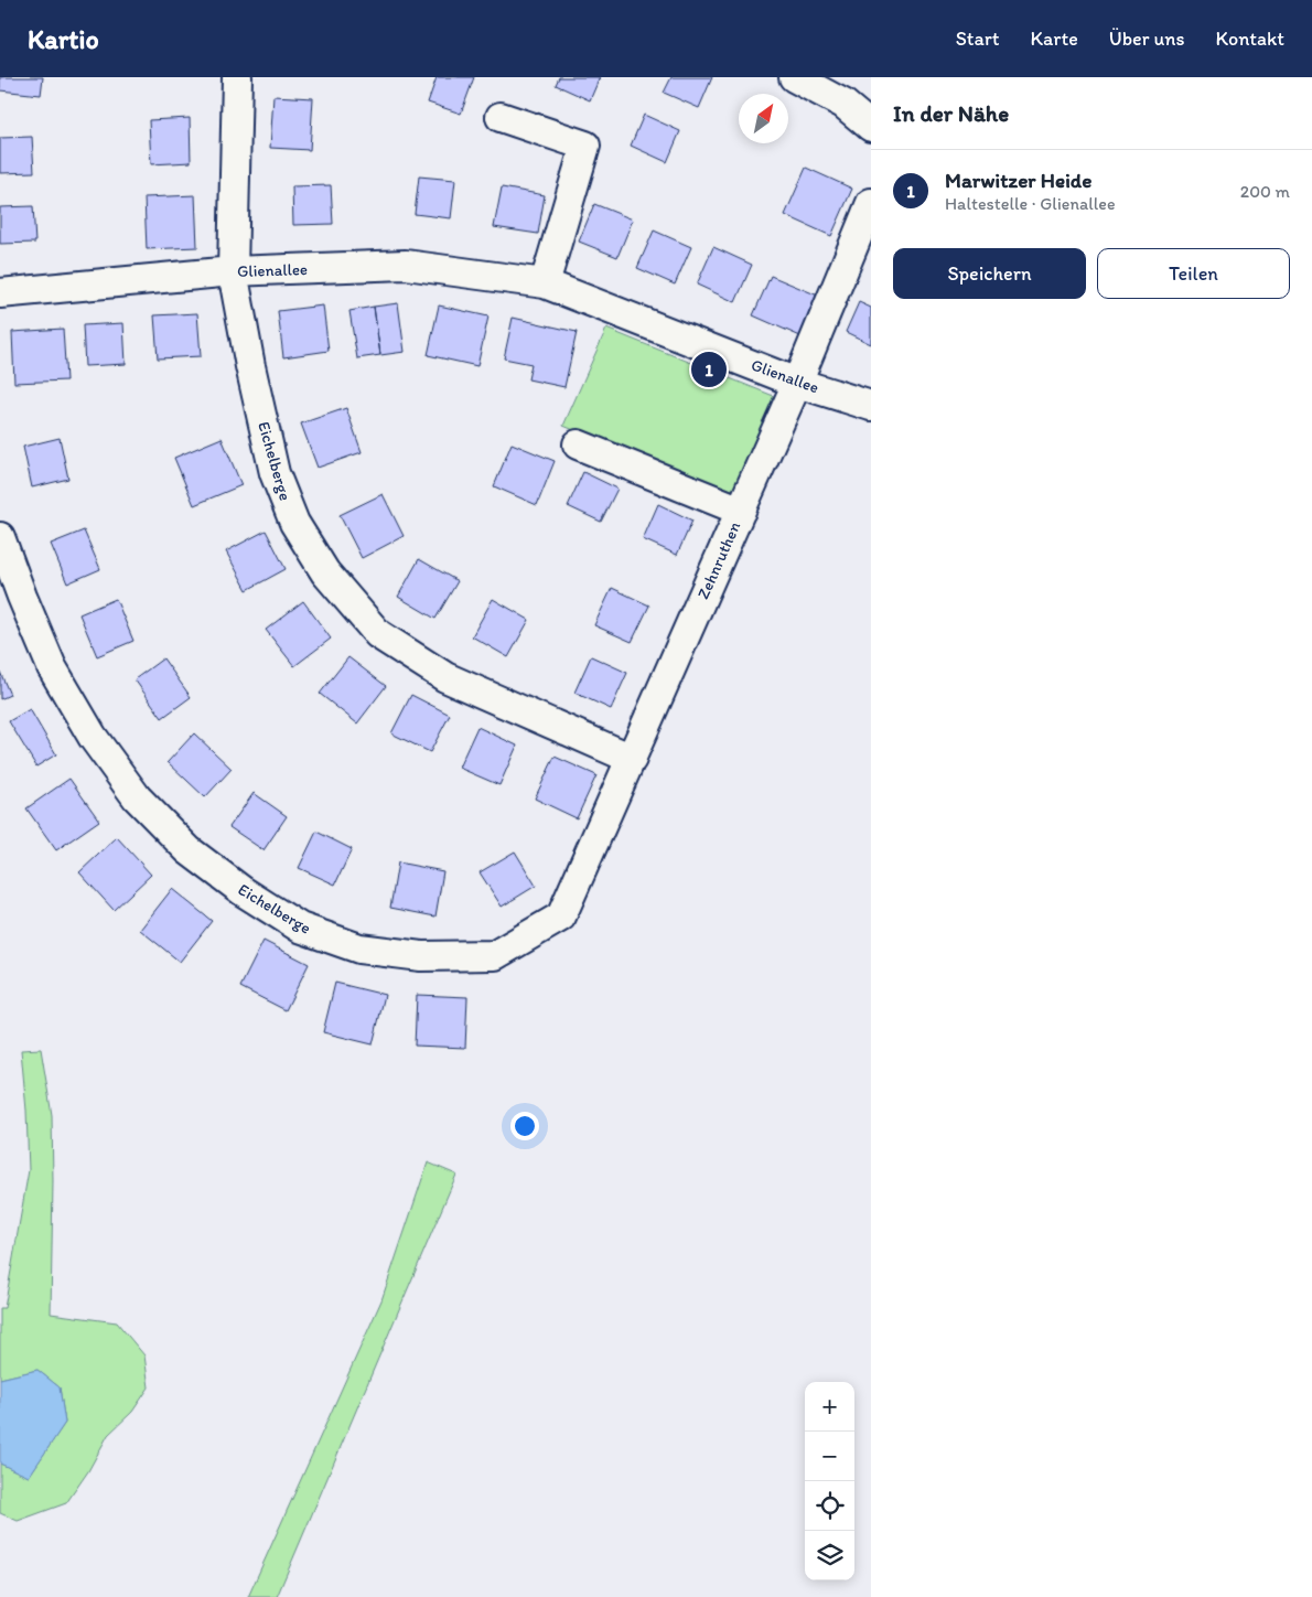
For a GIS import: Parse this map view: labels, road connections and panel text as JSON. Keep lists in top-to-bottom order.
{
  "streets": {
    "street": ["Glienallee", "Eichelberge", "Zehnruthen"]
  },
  "crossings": [
    ["Glienallee", "Eichelberge"],
    ["Glienallee", "Zehnruthen"],
    ["Eichelberge", "Zehnruthen"]
  ],
  "north": "top right",
  "page": {
    "header": "Kartio",
    "nav": [
      "Start",
      "Karte",
      "Über uns",
      "Kontakt"
    ],
    "heading": "In der Nähe",
    "list": [
      {
        "mark": "1",
        "name": "Marwitzer Heide",
        "note": "Haltestelle · Glienallee",
        "value": "200 m"
      }
    ],
    "buttons": ["Speichern", "Teilen"],
    "pins": "1",
    "map_buttons": ["+", "−"]
  }
}
